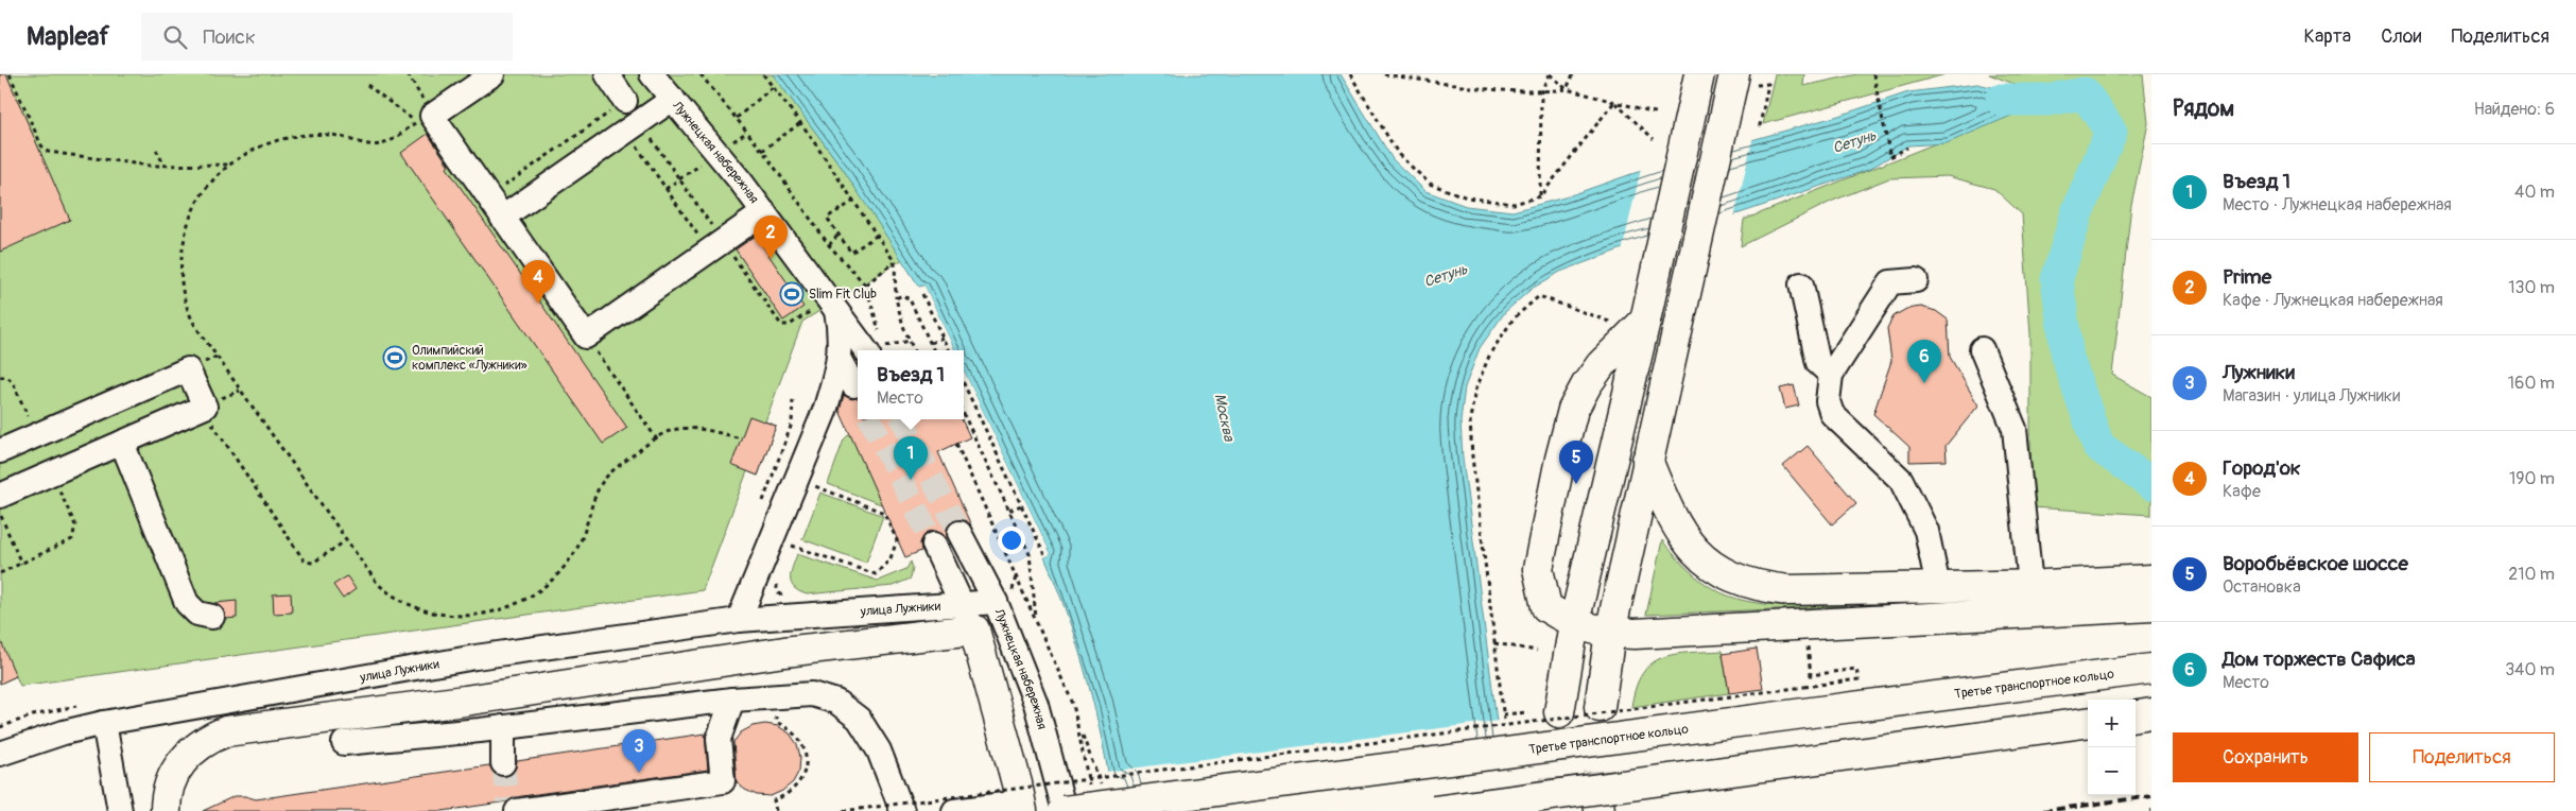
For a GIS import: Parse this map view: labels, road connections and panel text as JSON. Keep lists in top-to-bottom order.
{
  "streets": {
    "main road": ["Третье транспортное кольцо"],
    "street": ["Лужнецкая набережная", "улица Лужники"]
  },
  "crossings": [
    ["Лужнецкая набережная", "улица Лужники"],
    ["Лужнецкая набережная", "Третье транспортное кольцо"]
  ],
  "water": ["Сетунь", "Москва"],
  "places": {
    "sports": ["Slim Fit Club", "Олимпийский комплекс «Лужники»"]
  },
  "page": {
    "header": "Mapleaf",
    "search": "Поиск",
    "nav": ["Карта", "Слои", "Поделиться"],
    "heading": ["Рядом", "Найдено: 6"],
    "list": [
      {
        "mark": "1",
        "name": "Въезд 1",
        "note": "Место · Лужнецкая набережная",
        "value": "40 m"
      },
      {
        "mark": "2",
        "name": "Prime",
        "note": "Кафе · Лужнецкая набережная",
        "value": "130 m"
      },
      {
        "mark": "3",
        "name": "Лужники",
        "note": "Магазин · улица Лужники",
        "value": "160 m"
      },
      {
        "mark": "4",
        "name": "Город'ок",
        "note": "Кафе",
        "value": "190 m"
      },
      {
        "mark": "5",
        "name": "Воробьёвское шоссе",
        "note": "Остановка",
        "value": "210 m"
      },
      {
        "mark": "6",
        "name": "Дом торжеств Сафиса",
        "note": "Место",
        "value": "340 m"
      }
    ],
    "pins": [
      "2",
      "4",
      "6",
      "1",
      "5",
      "3"
    ],
    "popup": ["Въезд 1", "Место"],
    "map_buttons": ["+", "−"],
    "buttons": ["Сохранить", "Поделиться"]
  }
}
